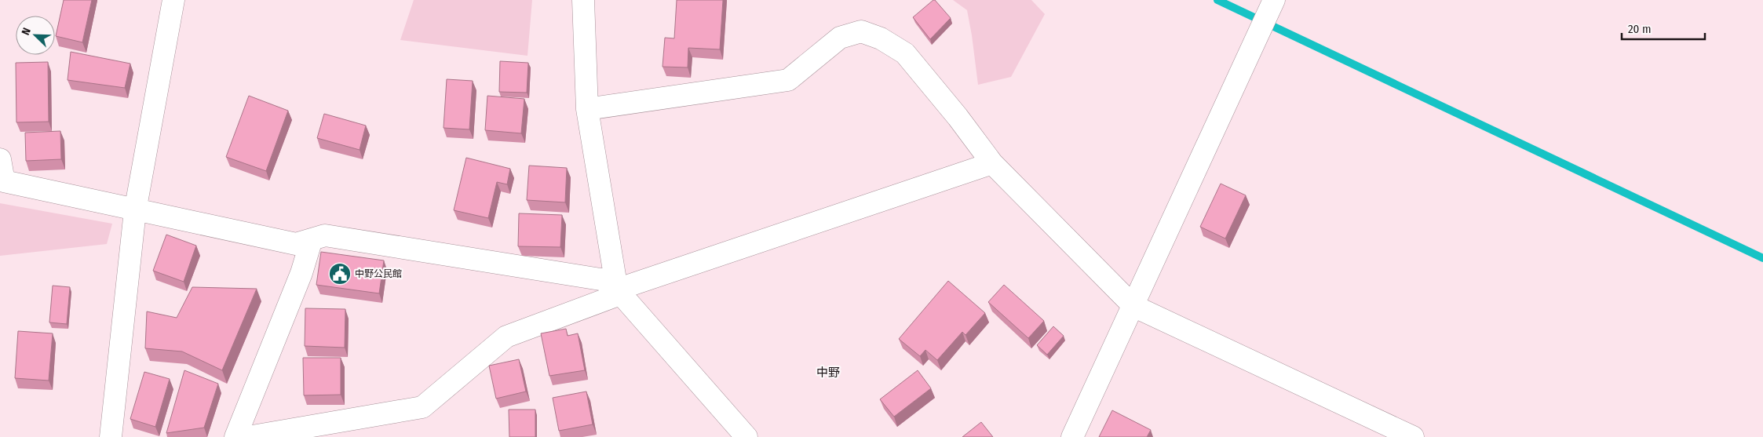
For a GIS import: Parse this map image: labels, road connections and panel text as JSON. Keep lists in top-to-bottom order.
{
  "districts": ["中野"],
  "places": {
    "public building": ["中野公民館"]
  },
  "scale_bar": "20 m",
  "north": "top left"
}
